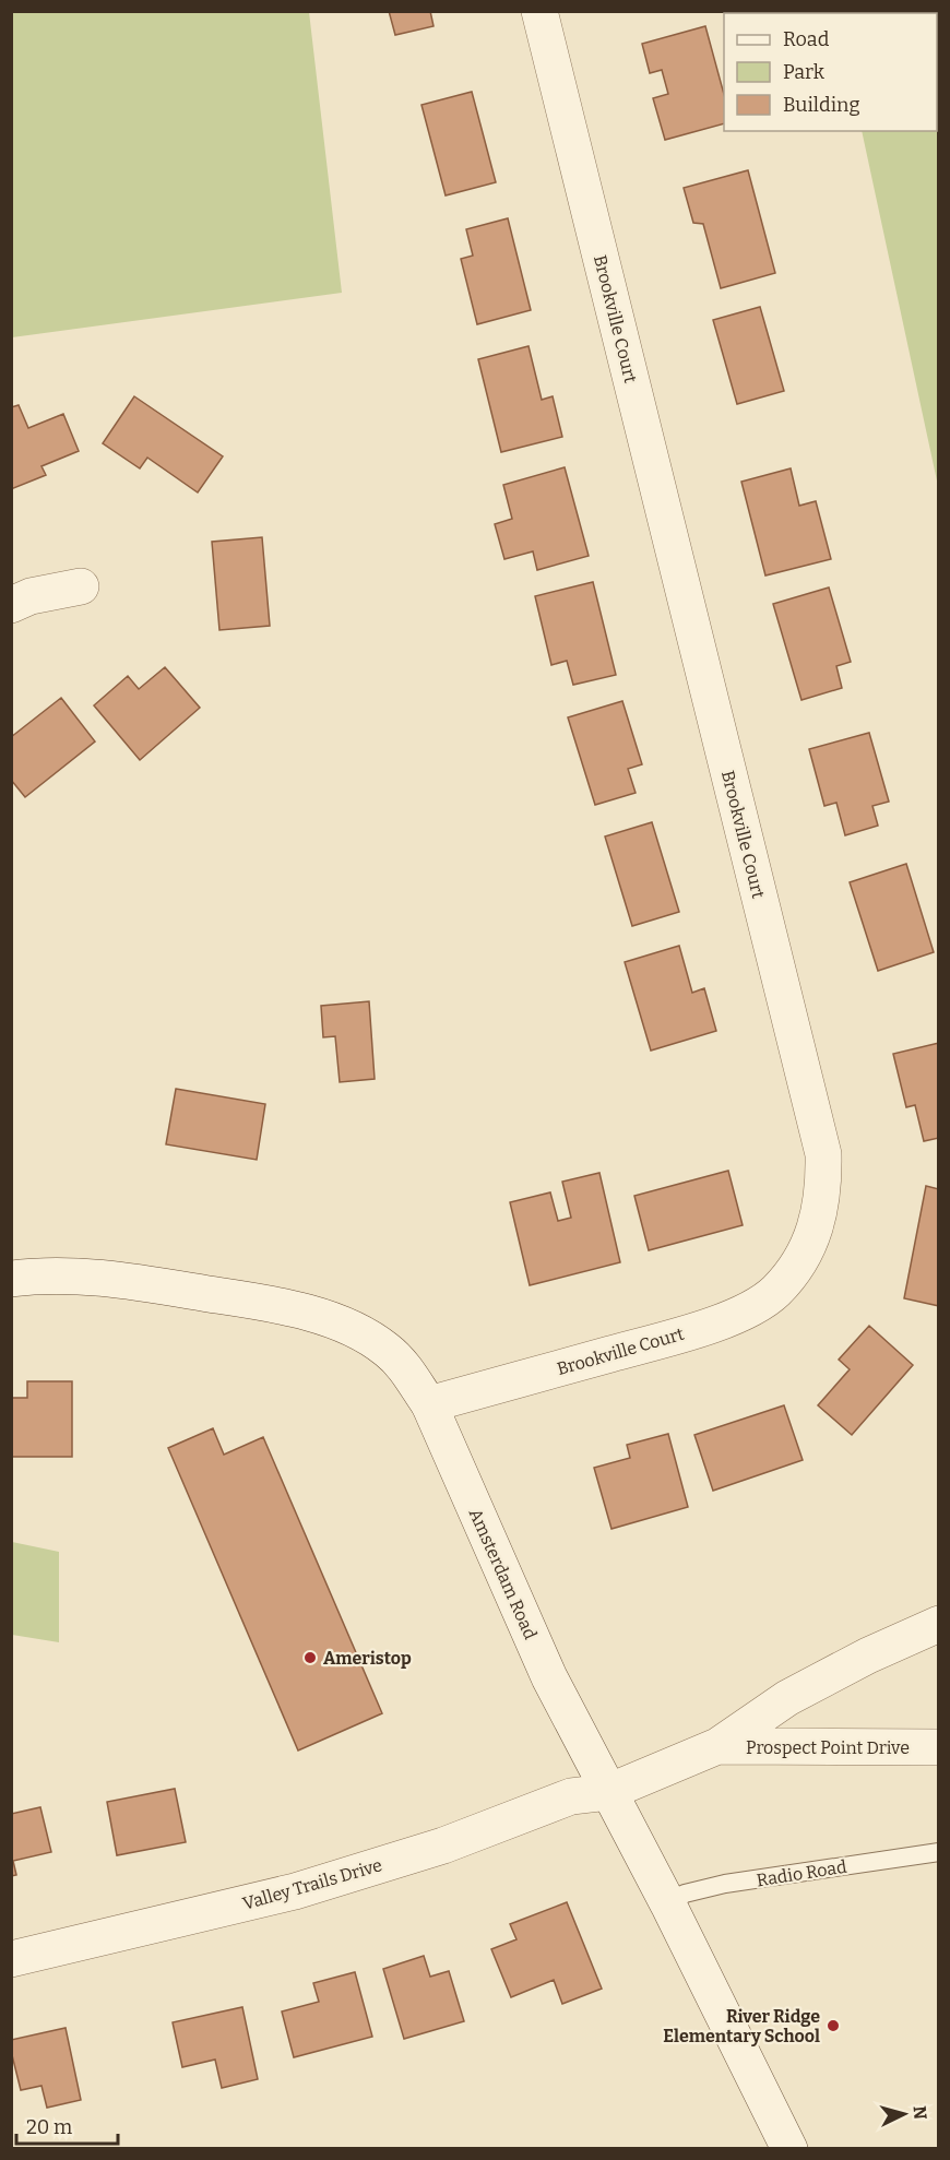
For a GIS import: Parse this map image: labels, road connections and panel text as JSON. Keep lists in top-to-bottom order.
{
  "streets": {
    "street": [
      "Brookville Court",
      "Amsterdam Road",
      "Prospect Point Drive",
      "Valley Trails Drive"
    ],
    "lane": ["Radio Road"]
  },
  "crossings": [
    ["Brookville Court", "Amsterdam Road"],
    ["Amsterdam Road", "Prospect Point Drive"],
    ["Amsterdam Road", "Radio Road"],
    ["Amsterdam Road", "Valley Trails Drive"],
    ["Prospect Point Drive", "Valley Trails Drive"]
  ],
  "places": ["Ameristop", "River Ridge Elementary School"],
  "legend": ["Road", "Park", "Building"],
  "scale_bar": "20 m",
  "north": "right"
}
